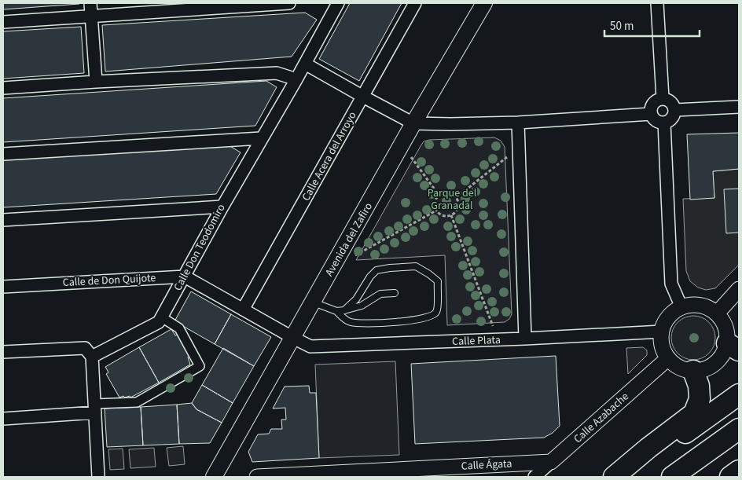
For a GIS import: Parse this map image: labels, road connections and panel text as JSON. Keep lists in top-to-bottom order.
{
  "streets": {
    "main road": ["Avenida del Zafiro"],
    "street": [
      "Calle Acera del Arroyo",
      "Calle Don Teodomiro",
      "Calle de Don Quijote",
      "Calle Plata",
      "Calle Azabache",
      "Calle Ágata"
    ]
  },
  "crossings": [
    ["Avenida del Zafiro", "Calle Plata"],
    ["Calle Don Teodomiro", "Calle de Don Quijote"],
    ["Calle Plata", "Calle Azabache"],
    ["Calle Azabache", "Calle Ágata"]
  ],
  "parks": ["Parque del Granadal"],
  "scale_bar": "50 m"
}
